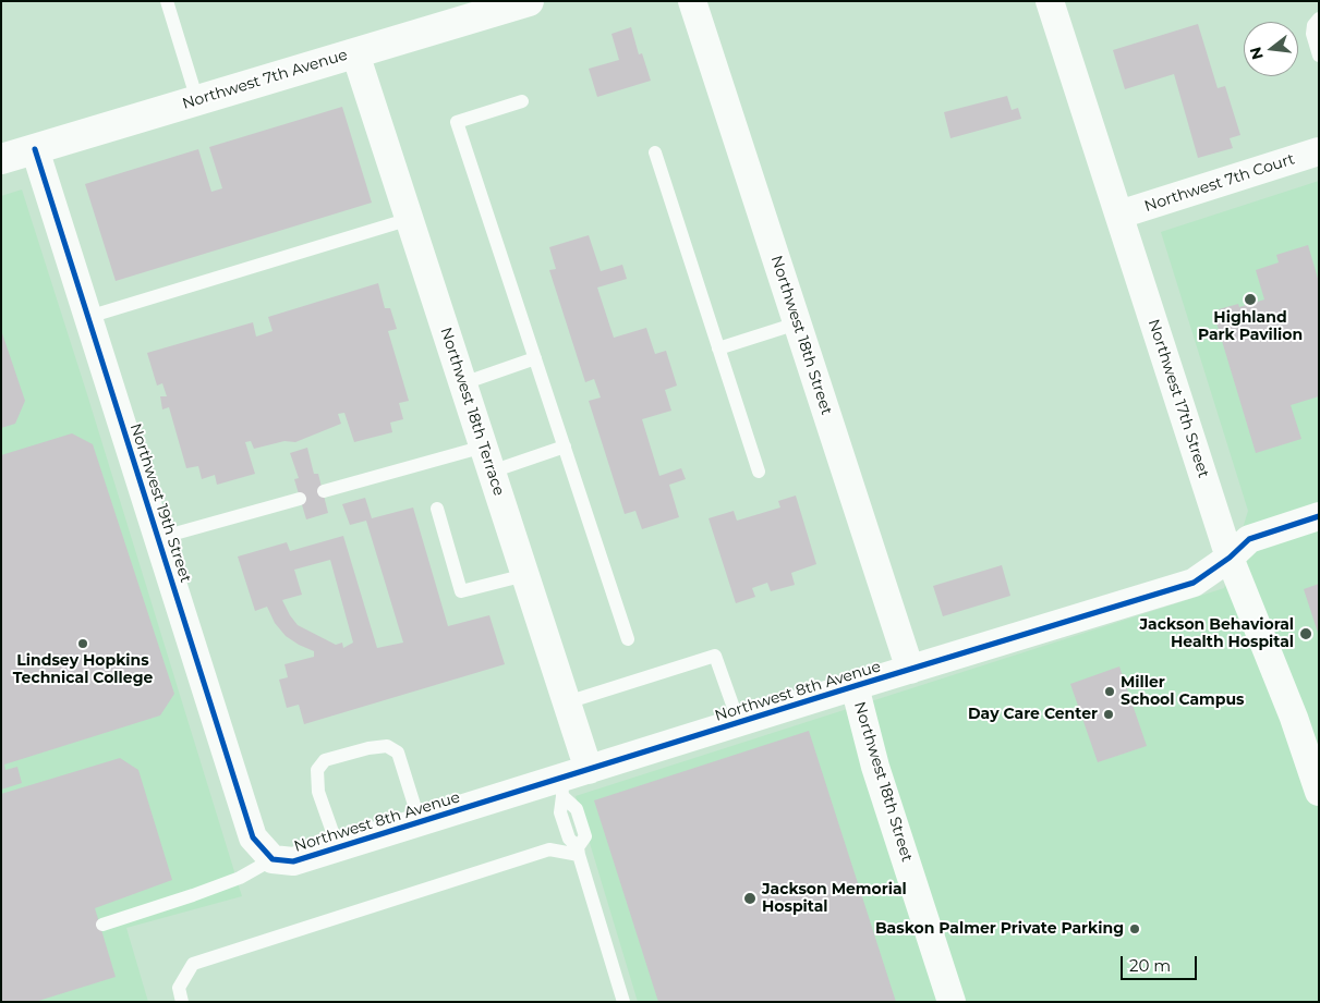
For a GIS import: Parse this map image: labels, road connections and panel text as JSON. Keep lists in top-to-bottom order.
{
  "streets": {
    "main road": ["Northwest 7th Avenue"],
    "street": [
      "Northwest 7th Court",
      "Northwest 18th Street",
      "Northwest 17th Street",
      "Northwest 18th Terrace",
      "Northwest 19th Street",
      "Northwest 8th Avenue"
    ]
  },
  "crossings": [
    ["Northwest 7th Avenue", "Northwest 18th Terrace"],
    ["Northwest 7th Avenue", "Northwest 19th Street"],
    ["Northwest 7th Court", "Northwest 17th Street"],
    ["Northwest 18th Street", "Northwest 8th Avenue"],
    ["Northwest 17th Street", "Northwest 8th Avenue"],
    ["Northwest 18th Terrace", "Northwest 8th Avenue"],
    ["Northwest 19th Street", "Northwest 8th Avenue"]
  ],
  "places": [
    "Highland Park Pavilion",
    "Jackson Behavioral Health Hospital",
    "Lindsey Hopkins Technical College",
    "Miller School Campus",
    "Day Care Center",
    "Jackson Memorial Hospital",
    "Baskon Palmer Private Parking"
  ],
  "scale_bar": "20 m",
  "north": "left"
}
